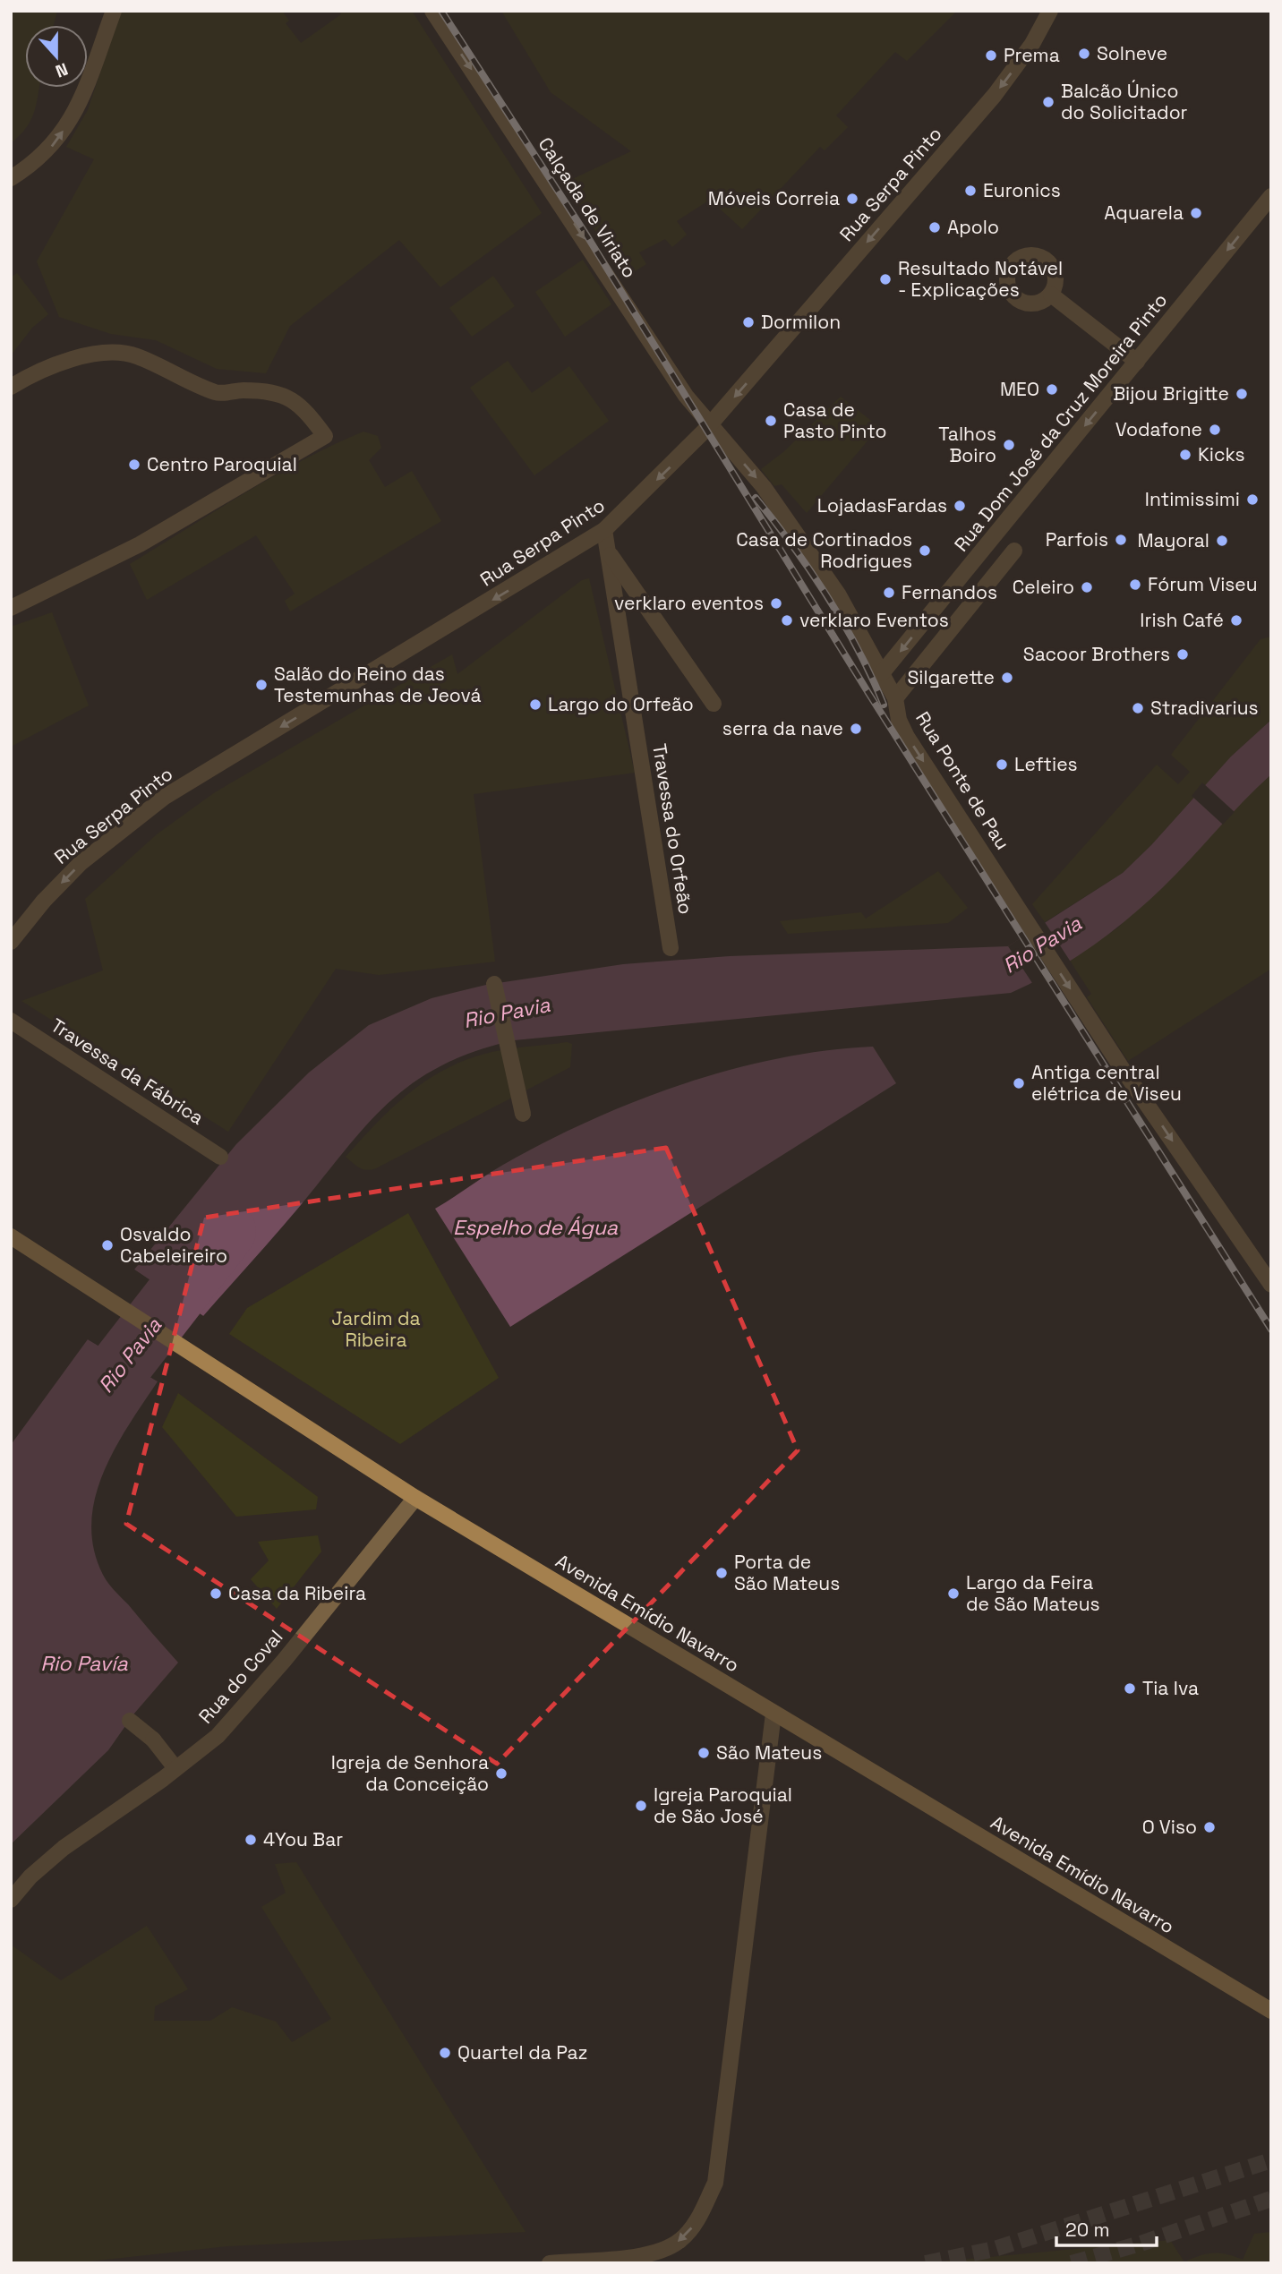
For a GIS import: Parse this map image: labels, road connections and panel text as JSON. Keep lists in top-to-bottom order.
{
  "streets": {
    "main road": ["Avenida Emídio Navarro"],
    "street": [
      "Rua Serpa Pinto",
      "Calçada de Viriato",
      "Rua Dom José da Cruz Moreira Pinto",
      "Rua Ponte de Pau",
      "Travessa do Orfeão",
      "Travessa da Fábrica",
      "Rua do Coval"
    ]
  },
  "crossings": [
    ["Rua Serpa Pinto", "Calçada de Viriato"],
    ["Rua Serpa Pinto", "Rua Ponte de Pau"],
    ["Rua Serpa Pinto", "Travessa do Orfeão"],
    ["Calçada de Viriato", "Rua Ponte de Pau"],
    ["Rua Dom José da Cruz Moreira Pinto", "Rua Ponte de Pau"],
    ["Avenida Emídio Navarro", "Rua do Coval"]
  ],
  "one_way": [
    "Rua Serpa Pinto",
    "Calçada de Viriato",
    "Rua Dom José da Cruz Moreira Pinto",
    "Rua Ponte de Pau"
  ],
  "water": ["Rio Pavia", "Espelho de Água", "Rio Pavía"],
  "parks": ["Jardim da Ribeira"],
  "places": [
    "Solneve",
    "Prema",
    "Balcão Único do Solicitador",
    "Euronics",
    "Móveis Correia",
    "Aquarela",
    "Apolo",
    "Resultado Notável - Explicações",
    "Dormilon",
    "MEO",
    "Bijou Brigitte",
    "Casa de Pasto Pinto",
    "Vodafone",
    "Talhos Boiro",
    "Kicks",
    "Centro Paroquial",
    "Intimissimi",
    "LojadasFardas",
    "Parfois",
    "Mayoral",
    "Casa de Cortinados Rodrigues",
    "Fórum Viseu",
    "Celeiro",
    "Fernandos",
    "verklaro eventos",
    "verklaro Eventos",
    "Irish Café",
    "Sacoor Brothers",
    "Silgarette",
    "Salão do Reino das Testemunhas de Jeová",
    "Largo do Orfeão",
    "Stradivarius",
    "serra da nave",
    "Lefties",
    "Antiga central elétrica de Viseu",
    "Osvaldo Cabeleireiro",
    "Porta de São Mateus",
    "Casa da Ribeira",
    "Largo da Feira de São Mateus",
    "Tia Iva",
    "São Mateus",
    "Igreja de Senhora da Conceição",
    "Igreja Paroquial de São José",
    "O Viso",
    "4You Bar",
    "Quartel da Paz"
  ],
  "scale_bar": "20 m",
  "north": "bottom"
}
